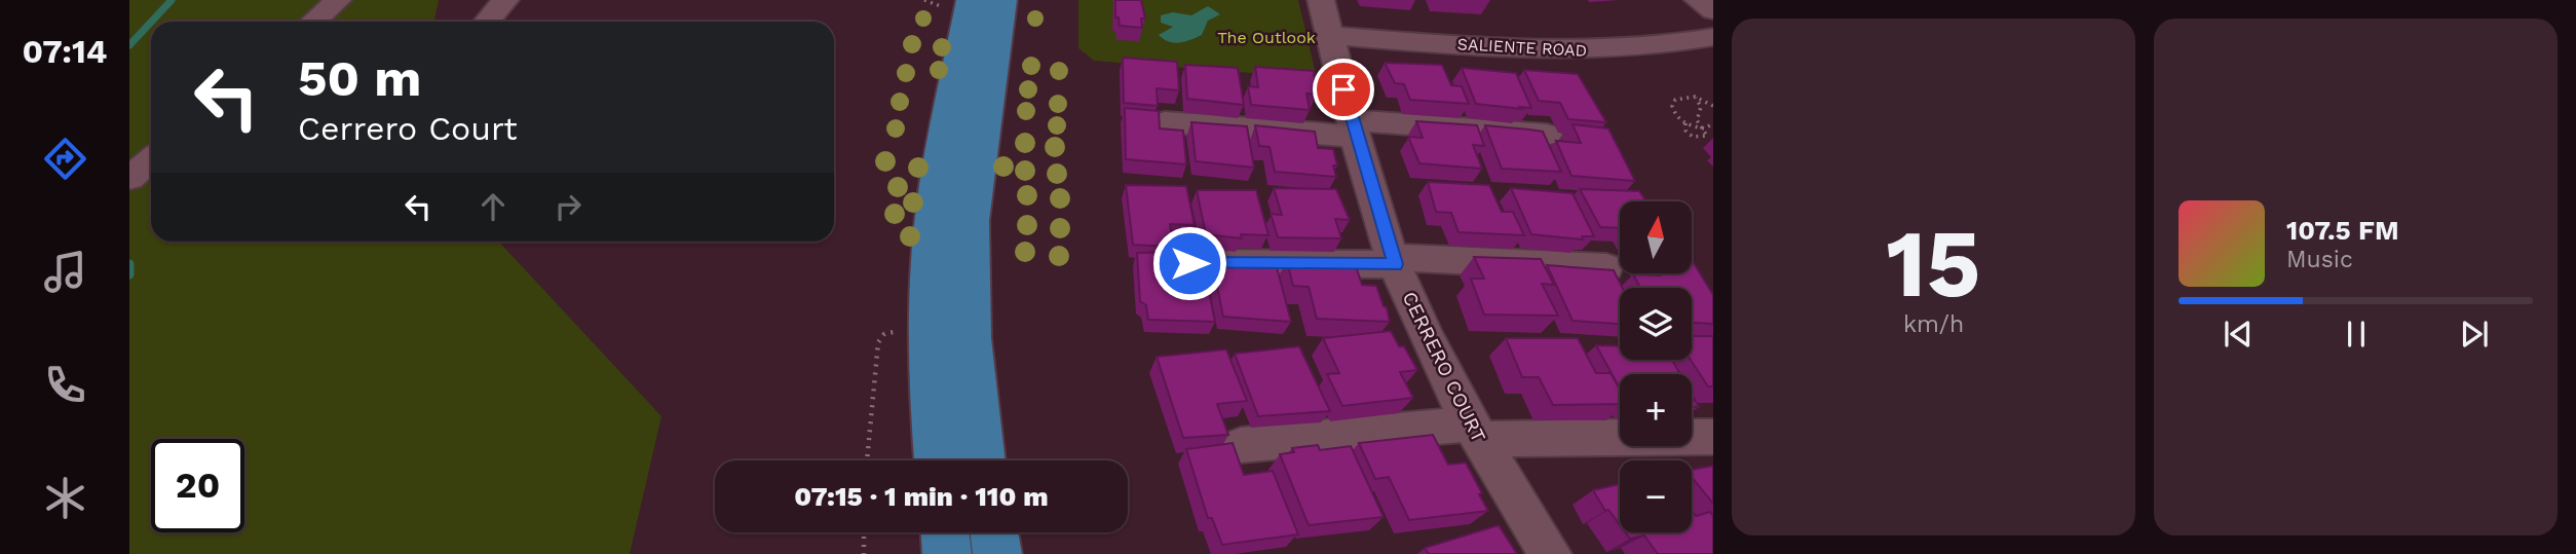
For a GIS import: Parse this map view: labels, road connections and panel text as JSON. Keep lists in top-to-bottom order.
{
  "streets": {
    "street": ["SALIENTE ROAD", "CERRERO COURT"]
  },
  "crossings": [
    ["SALIENTE ROAD", "CERRERO COURT"]
  ],
  "parks": ["The Outlook"],
  "north": "top",
  "page": {
    "tabs": "07:14",
    "tile": ["15", "km/h"],
    "turn": ["50 m", "Cerrero Court"],
    "song": ["107.5 FM", "Music"],
    "map_buttons": ["+", "−"],
    "limit": "20",
    "trip": "07:15 · 1 min · 110 m"
  }
}
